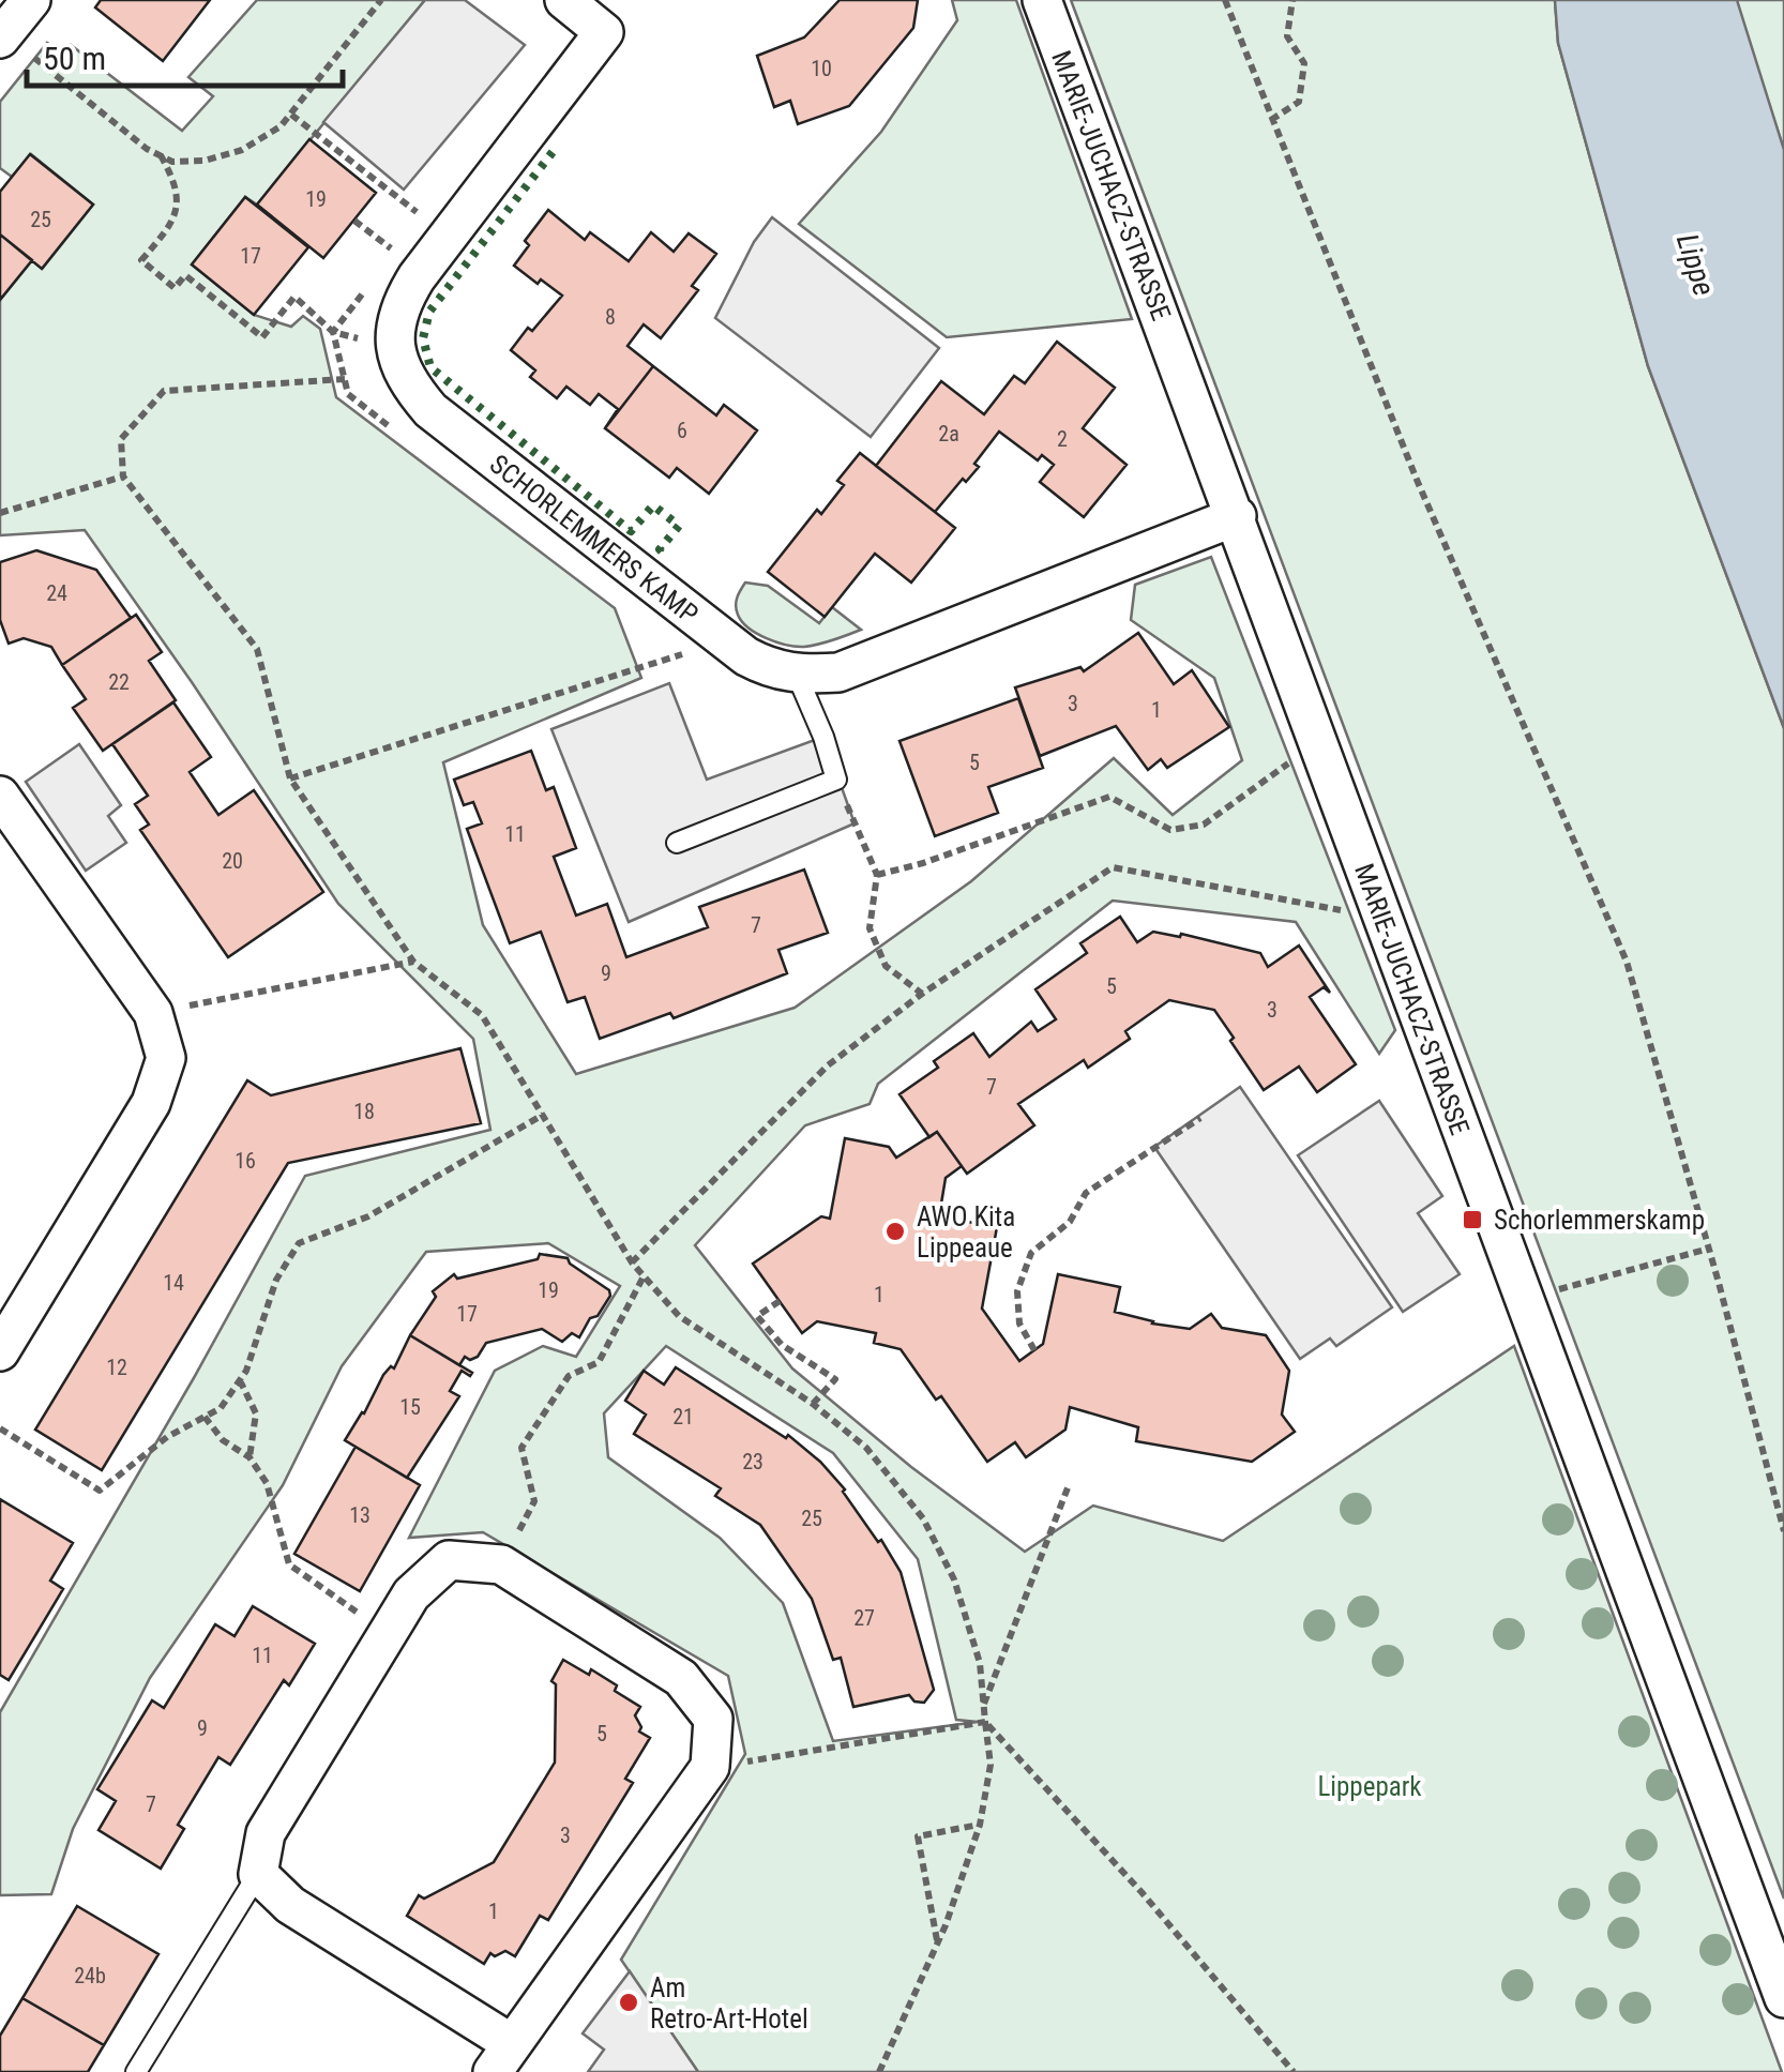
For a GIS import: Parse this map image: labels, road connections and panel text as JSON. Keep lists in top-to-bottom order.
{
  "streets": {
    "street": ["MARIE-JUCHACZ-STRASSE", "SCHORLEMMERS KAMP"]
  },
  "crossings": [
    ["MARIE-JUCHACZ-STRASSE", "SCHORLEMMERS KAMP"]
  ],
  "water": ["Lippe"],
  "parks": ["Lippepark"],
  "places": {
    "transit": ["Schorlemmerskamp"],
    "other": ["AWO Kita Lippeaue", "Am Retro-Art-Hotel"]
  },
  "house_numbers": [
    "10",
    "19",
    "25",
    "17",
    "8",
    "6",
    "2a",
    "2",
    "24",
    "22",
    "3",
    "1",
    "5",
    "11",
    "20",
    "7",
    "9",
    "5",
    "3",
    "7",
    "18",
    "16",
    "14",
    "19",
    "1",
    "17",
    "12",
    "15",
    "21",
    "23",
    "13",
    "25",
    "27",
    "11",
    "9",
    "5",
    "7",
    "3",
    "1",
    "24b"
  ],
  "scale_bar": "50 m"
}
